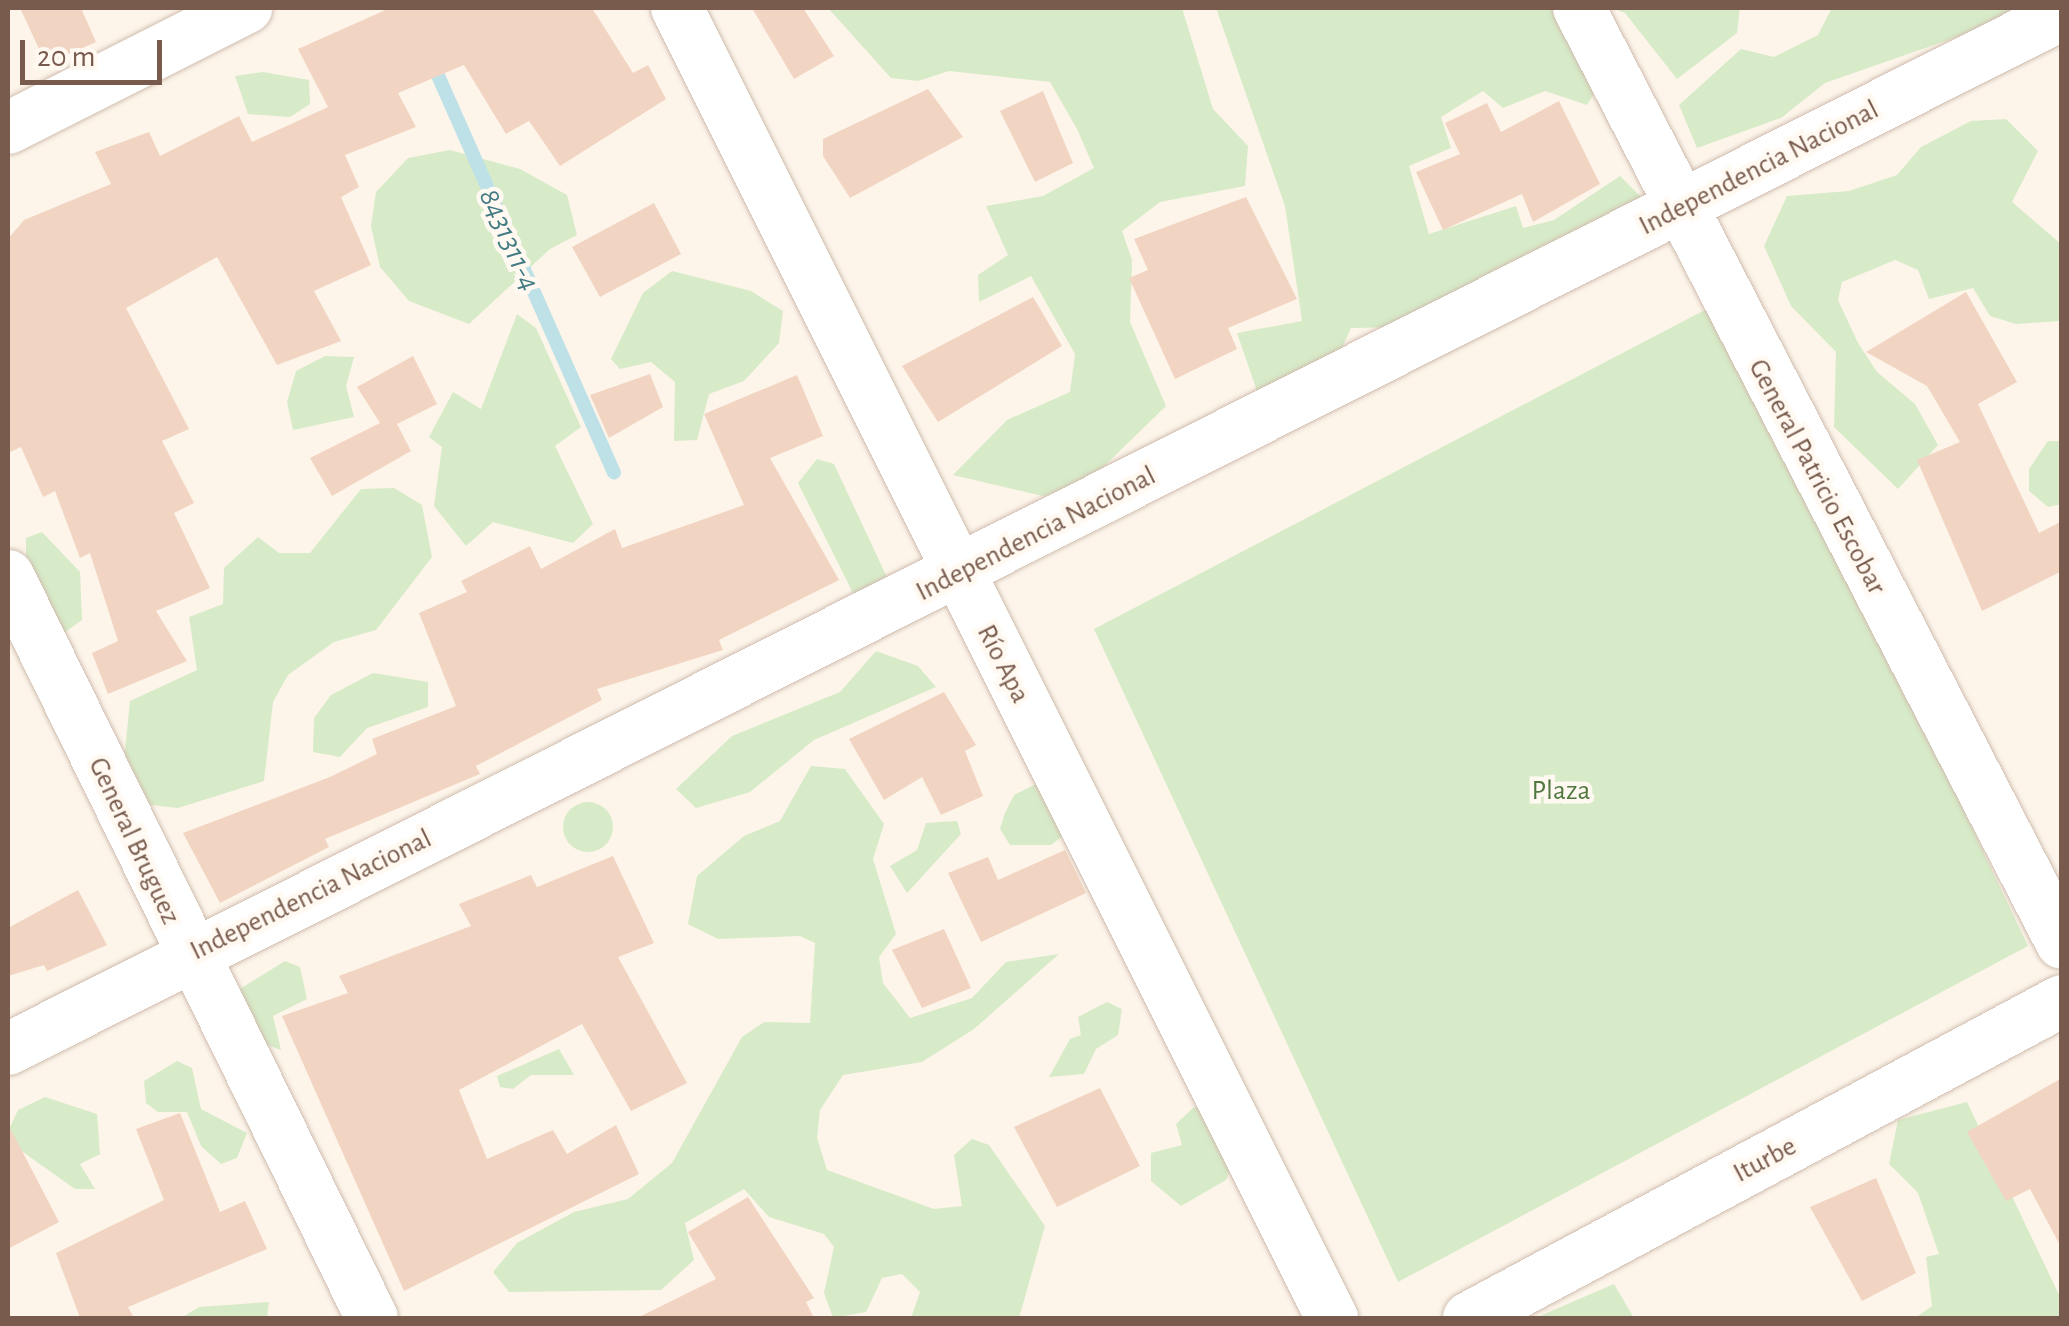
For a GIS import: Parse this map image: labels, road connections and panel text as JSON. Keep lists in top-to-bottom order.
{
  "streets": {
    "street": [
      "Independencia Nacional",
      "General Patricio Escobar",
      "Río Apa",
      "General Bruguez",
      "Iturbe"
    ]
  },
  "crossings": [
    ["Independencia Nacional", "General Patricio Escobar"],
    ["Independencia Nacional", "Río Apa"],
    ["Independencia Nacional", "General Bruguez"]
  ],
  "water": ["8431311-4"],
  "parks": ["Plaza"],
  "scale_bar": "20 m"
}
